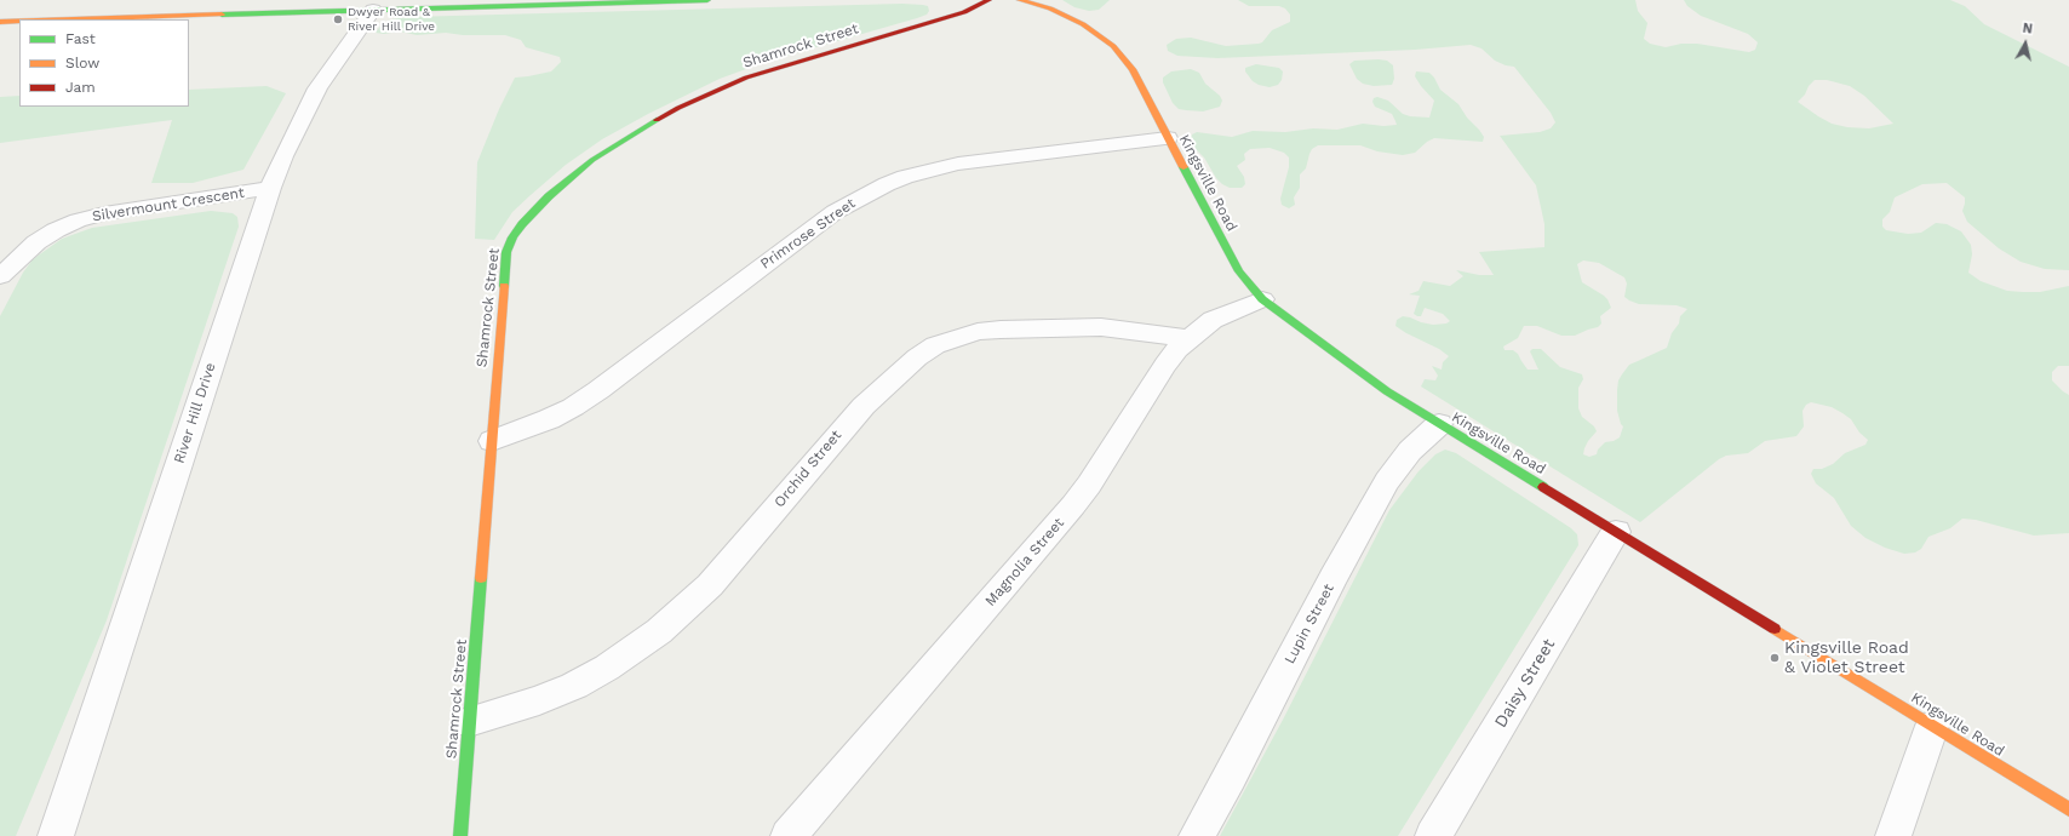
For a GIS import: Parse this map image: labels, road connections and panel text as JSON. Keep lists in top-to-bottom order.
{
  "streets": {
    "street": [
      "Shamrock Street",
      "Kingsville Road",
      "Silvermount Crescent",
      "Primrose Street",
      "River Hill Drive",
      "Orchid Street",
      "Magnolia Street",
      "Lupin Street",
      "Daisy Street"
    ]
  },
  "crossings": [
    ["Shamrock Street", "Primrose Street"],
    ["Shamrock Street", "Orchid Street"],
    ["Kingsville Road", "Primrose Street"],
    ["Kingsville Road", "Magnolia Street"],
    ["Kingsville Road", "Lupin Street"],
    ["Kingsville Road", "Daisy Street"],
    ["Silvermount Crescent", "River Hill Drive"],
    ["Orchid Street", "Magnolia Street"]
  ],
  "places": ["Dwyer Road & River Hill Drive", "Kingsville Road & Violet Street"],
  "legend": ["Fast", "Slow", "Jam"],
  "north": "top"
}
